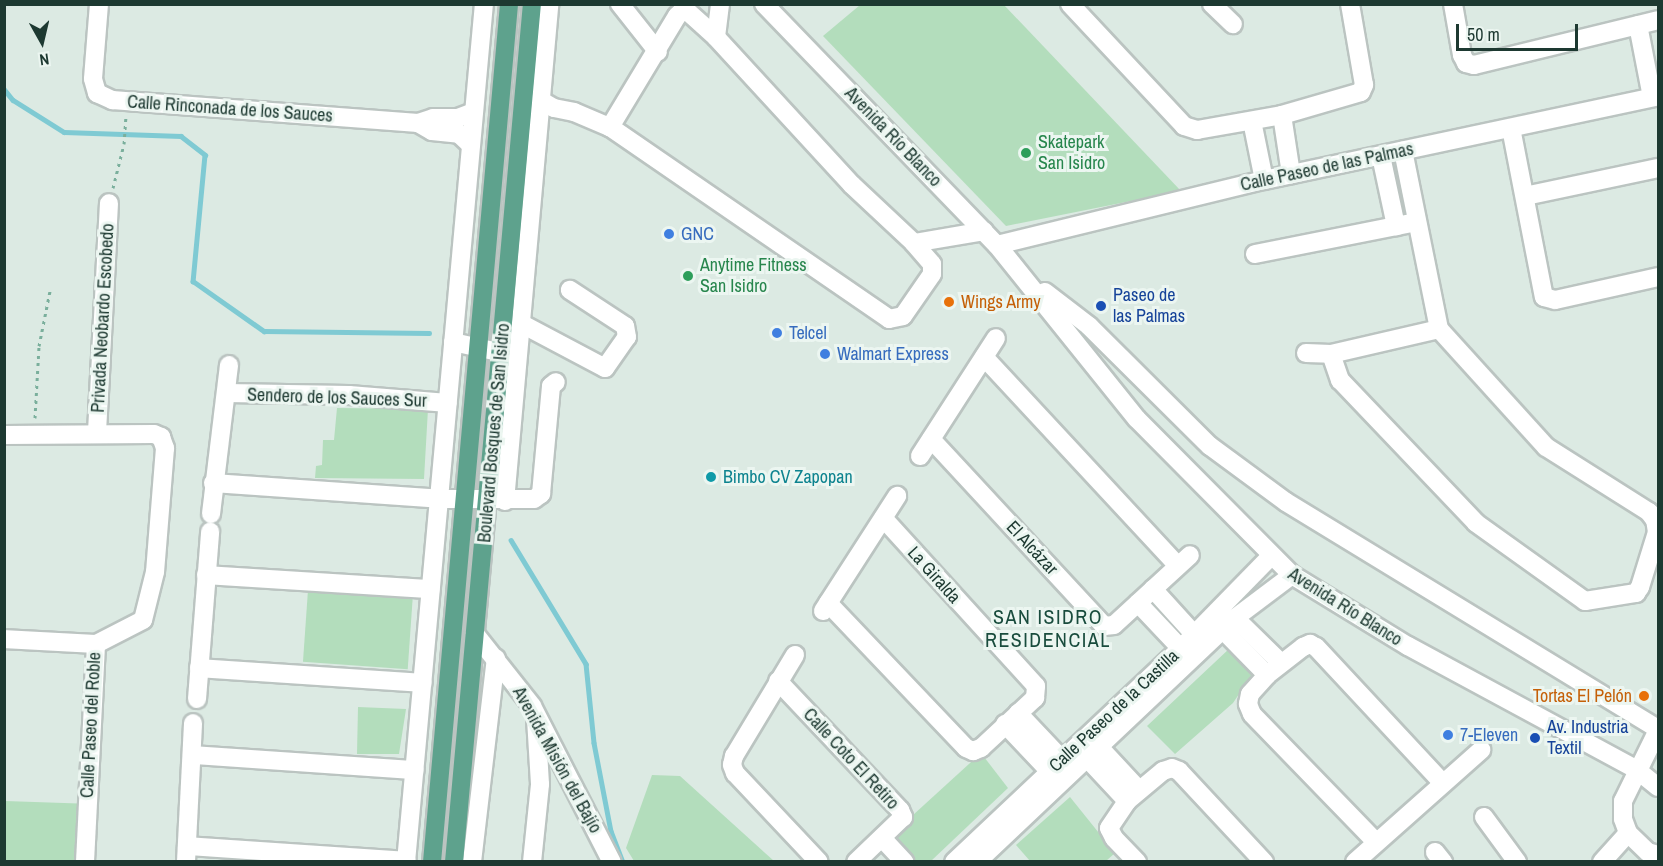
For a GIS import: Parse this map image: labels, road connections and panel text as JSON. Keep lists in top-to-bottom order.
{
  "streets": {
    "main road": ["Boulevard Bosques de San Isidro"],
    "street": [
      "Calle Rinconada de los Sauces",
      "Avenida Río Blanco",
      "Calle Paseo de las Palmas",
      "Privada Neobardo Escobedo",
      "Sendero de los Sauces Sur",
      "El Alcázar",
      "La Giralda",
      "Calle Paseo de la Castilla",
      "Calle Paseo del Roble",
      "Calle Coto El Retiro",
      "Avenida Misión del Bajío"
    ]
  },
  "crossings": [
    ["Avenida Río Blanco", "Calle Paseo de las Palmas"],
    ["Avenida Río Blanco", "Calle Paseo de la Castilla"],
    ["Boulevard Bosques de San Isidro", "Avenida Misión del Bajío"]
  ],
  "districts": ["SAN ISIDRO RESIDENCIAL"],
  "places": [
    "Skatepark San Isidro",
    "GNC",
    "Anytime Fitness San Isidro",
    "Wings Army",
    "Paseo de las Palmas",
    "Telcel",
    "Walmart Express",
    "Bimbo CV Zapopan",
    "Tortas El Pelón",
    "7-Eleven",
    "Av. Industria Textil"
  ],
  "scale_bar": "50 m",
  "north": "bottom"
}
